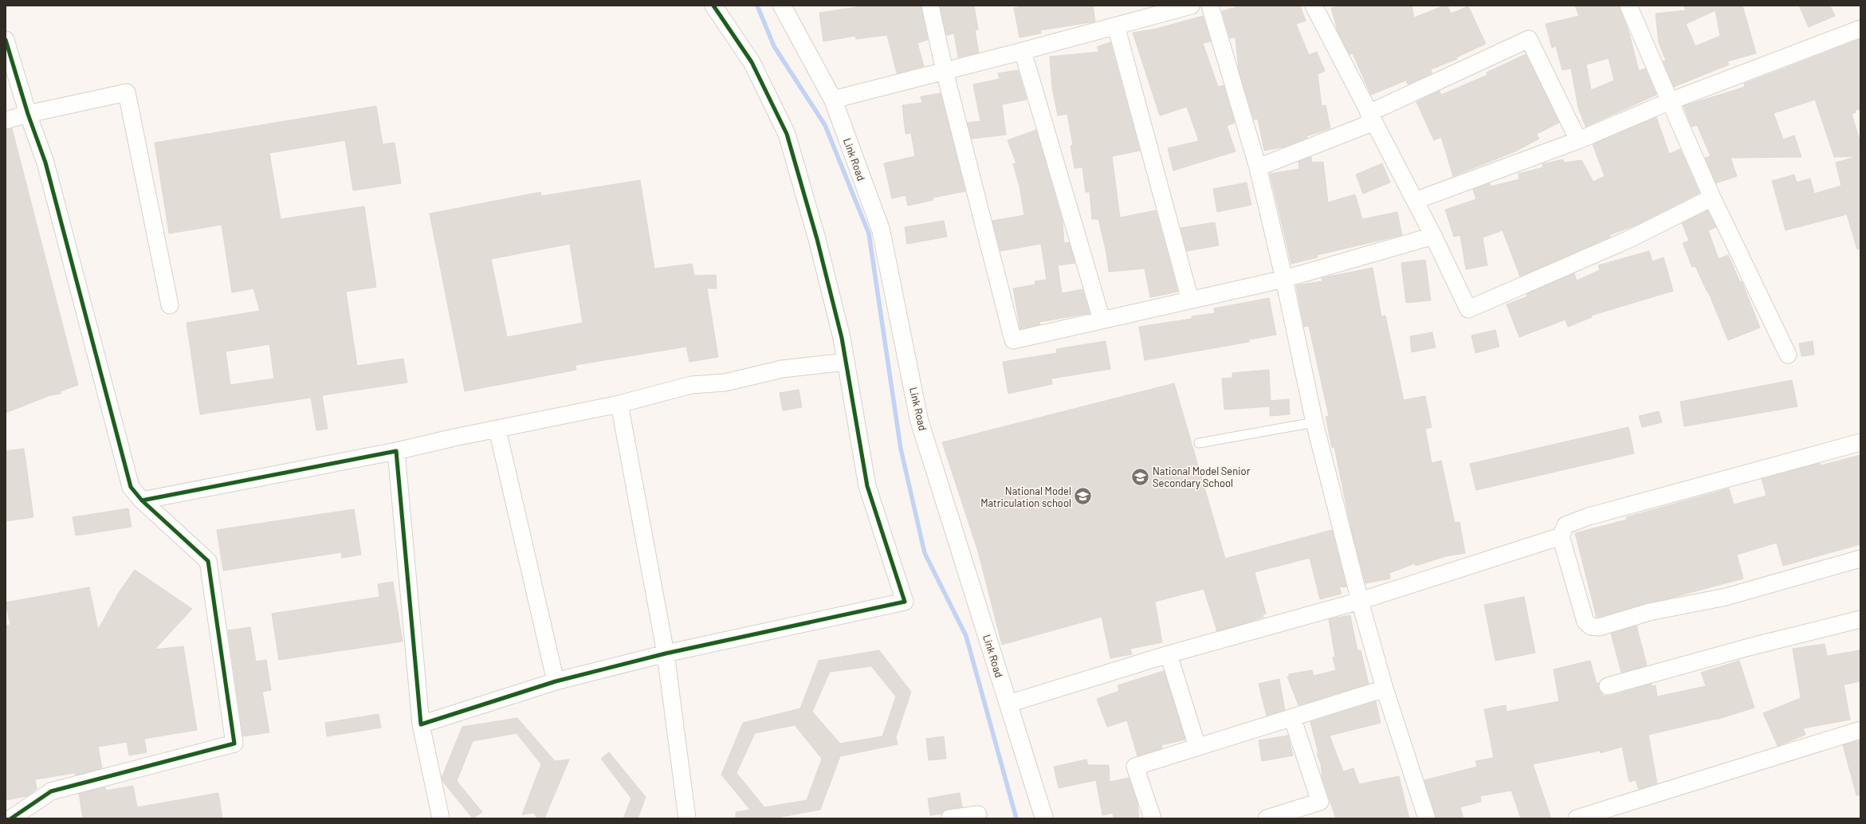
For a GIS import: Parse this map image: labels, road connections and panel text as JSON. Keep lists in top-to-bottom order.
{
  "streets": {
    "street": ["Link Road"]
  },
  "places": {
    "school or university": ["National Model Senior Secondary School", "National Model Matriculation school"]
  }
}
